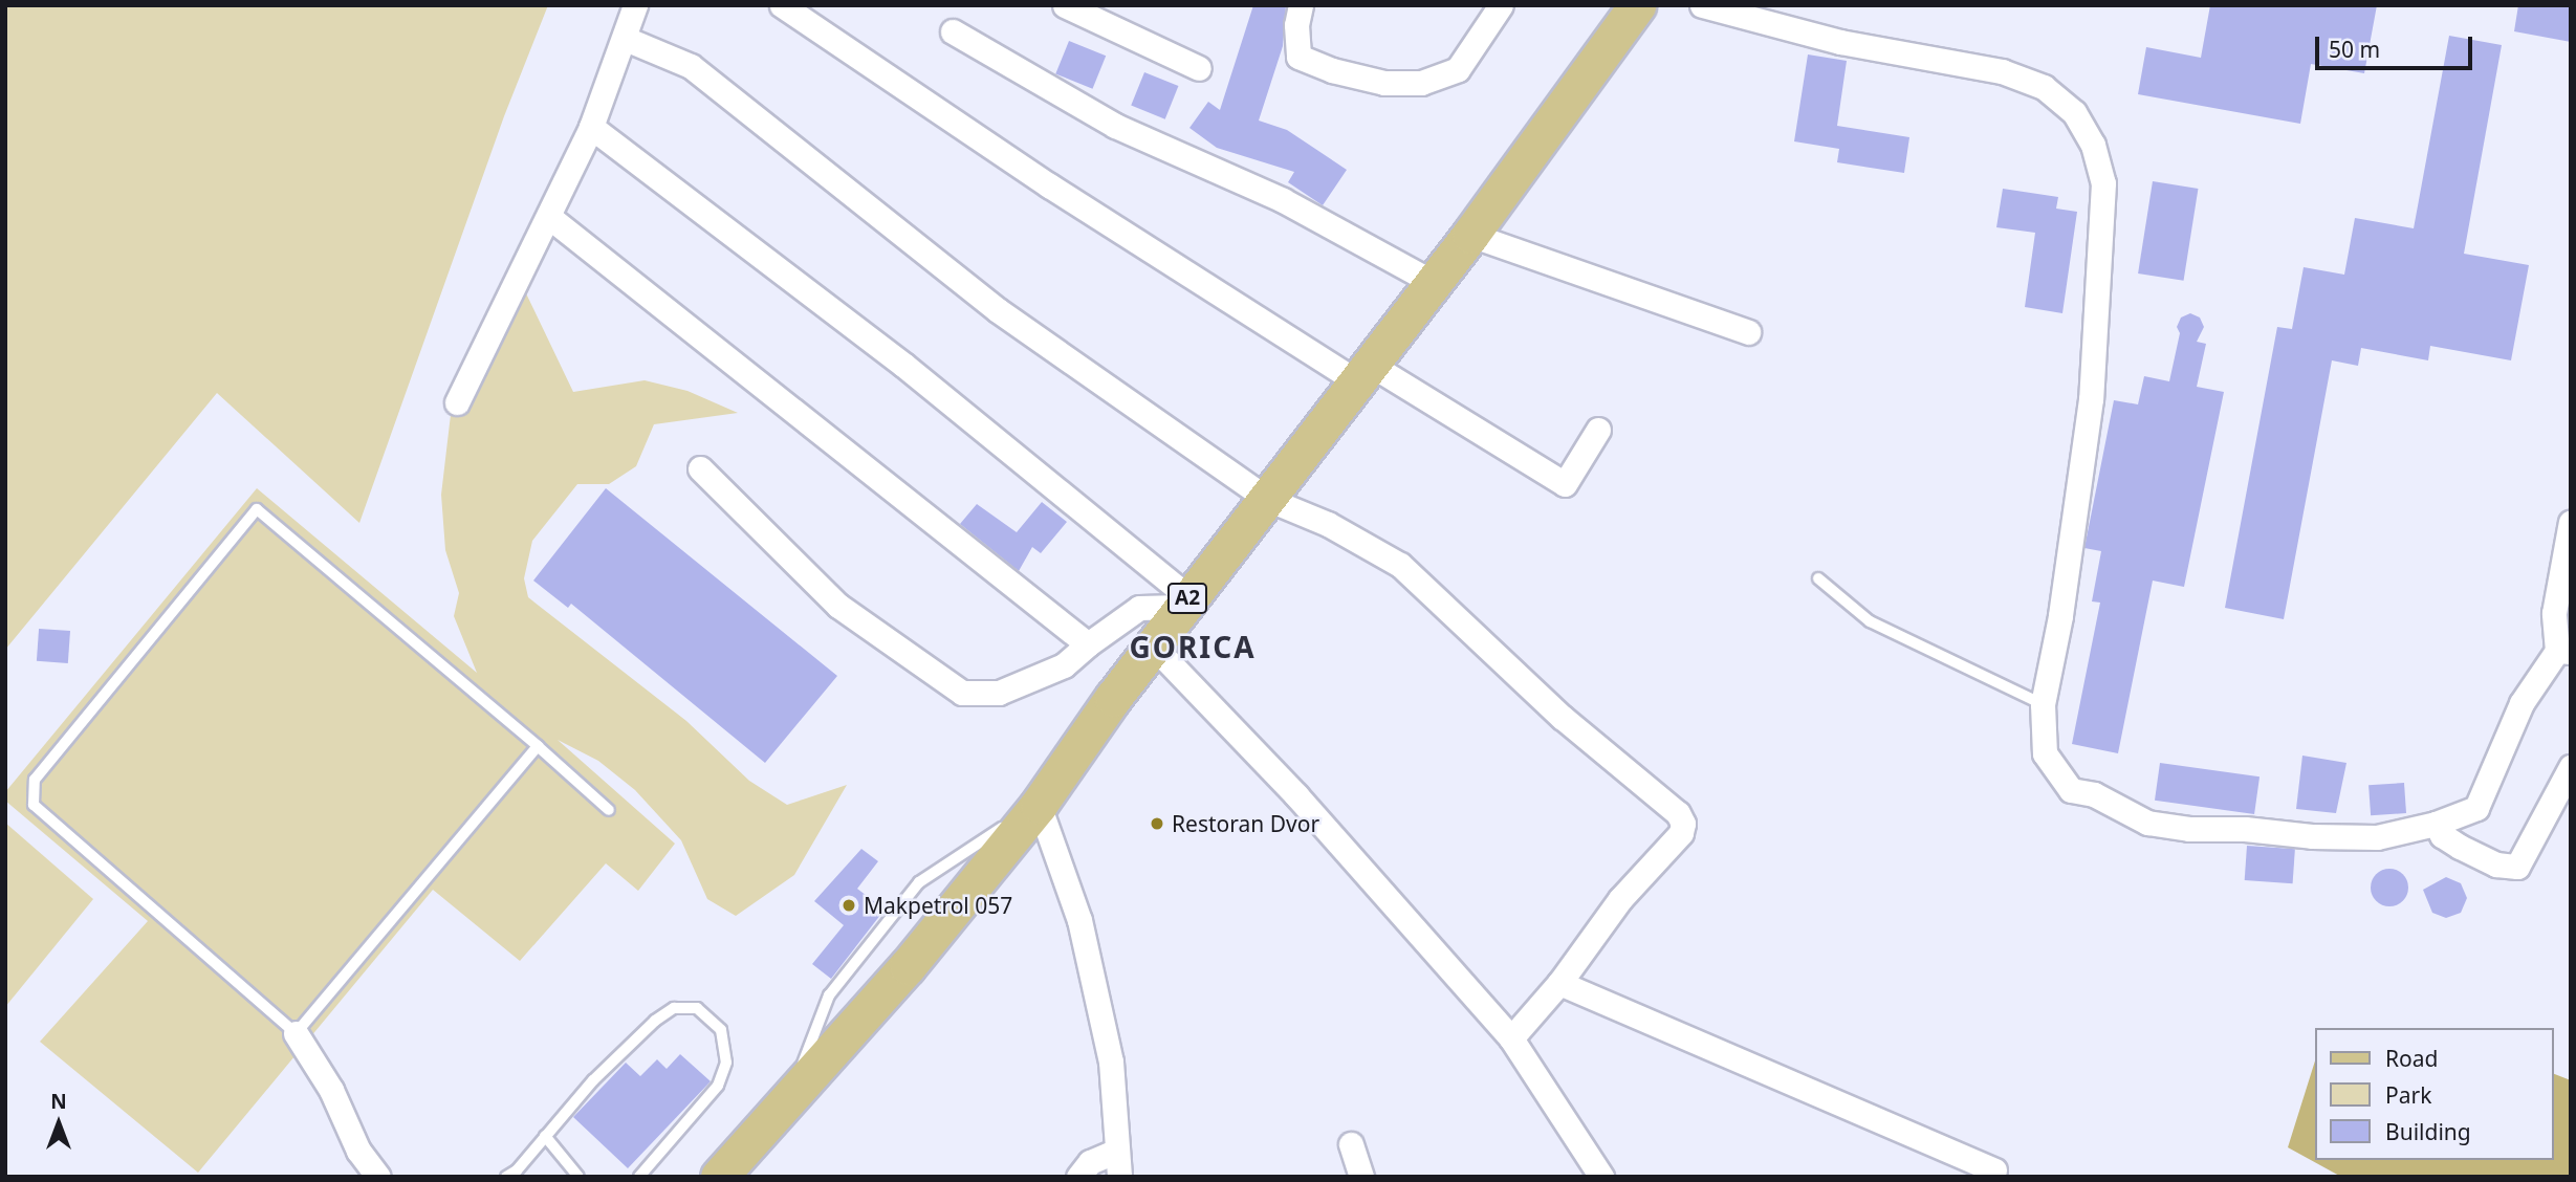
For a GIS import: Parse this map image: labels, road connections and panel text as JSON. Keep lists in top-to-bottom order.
{
  "streets": {
    "main road": ["A2"]
  },
  "districts": ["GORICA"],
  "places": ["Restoran Dvor", "Makpetrol 057"],
  "legend": ["Road", "Park", "Building"],
  "scale_bar": "50 m",
  "north": "top"
}
